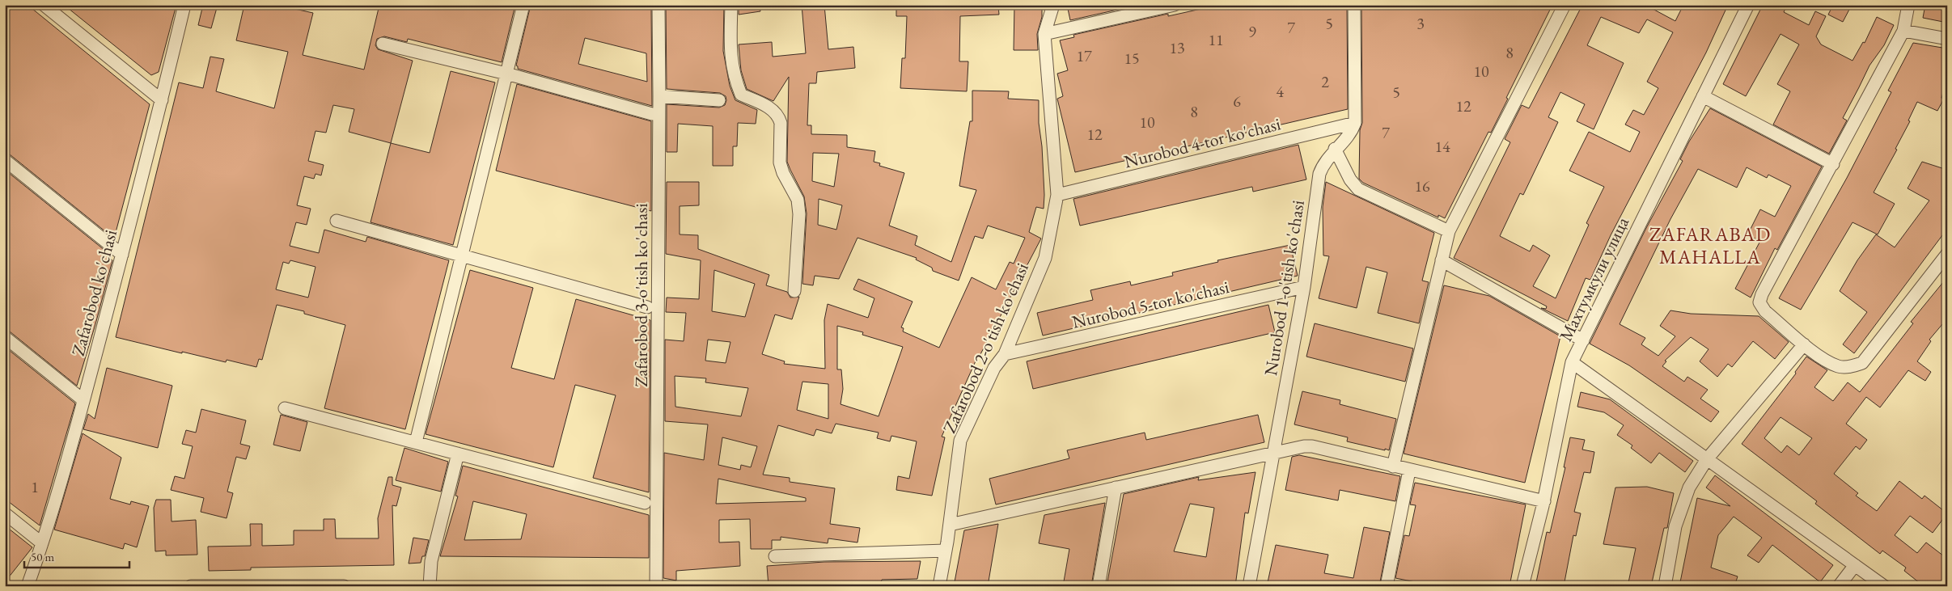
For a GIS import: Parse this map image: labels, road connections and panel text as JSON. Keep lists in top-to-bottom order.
{
  "streets": {
    "street": [
      "Nurobod 4-tor ko'chasi",
      "Махтумкули улица",
      "Nurobod 1-o'tish ko'chasi",
      "Zafarobod ko'chasi",
      "Zafarobod 3-o'tish ko'chasi",
      "Nurobod 5-tor ko'chasi",
      "Zafarobod 2-o'tish ko'chasi"
    ]
  },
  "crossings": [
    ["Nurobod 4-tor ko'chasi", "Nurobod 1-o'tish ko'chasi"],
    ["Nurobod 4-tor ko'chasi", "Zafarobod 2-o'tish ko'chasi"],
    ["Nurobod 1-o'tish ko'chasi", "Nurobod 5-tor ko'chasi"],
    ["Nurobod 5-tor ko'chasi", "Zafarobod 2-o'tish ko'chasi"]
  ],
  "districts": ["ZAFARABAD MAHALLA"],
  "house_numbers": [
    "5",
    "3",
    "7",
    "9",
    "11",
    "13",
    "8",
    "17",
    "15",
    "10",
    "2",
    "4",
    "5",
    "6",
    "12",
    "8",
    "10",
    "7",
    "12",
    "14",
    "16",
    "1"
  ],
  "scale_bar": "50 m"
}
